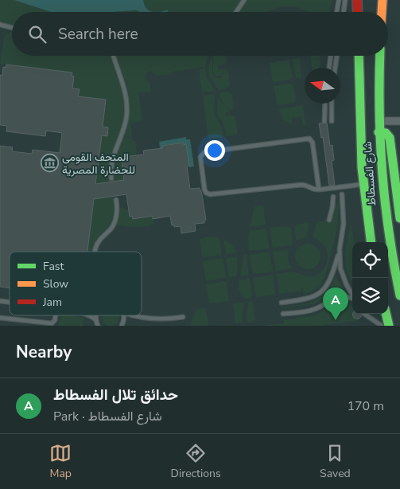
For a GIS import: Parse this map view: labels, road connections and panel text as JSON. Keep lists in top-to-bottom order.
{
  "streets": {
    "main road": ["شارع الفسطاط"]
  },
  "places": {
    "museum": ["المتحف القومى للحضارة المصرية"]
  },
  "legend": ["Fast", "Slow", "Jam"],
  "north": "left",
  "page": {
    "search": "Search here",
    "pins": "A",
    "heading": "Nearby",
    "list": [
      {
        "mark": "A",
        "name": "حدائق تلال الفسطاط",
        "note": "Park · شارع الفسطاط",
        "value": "170 m"
      }
    ],
    "nav": ["Map", "Directions", "Saved"]
  }
}
